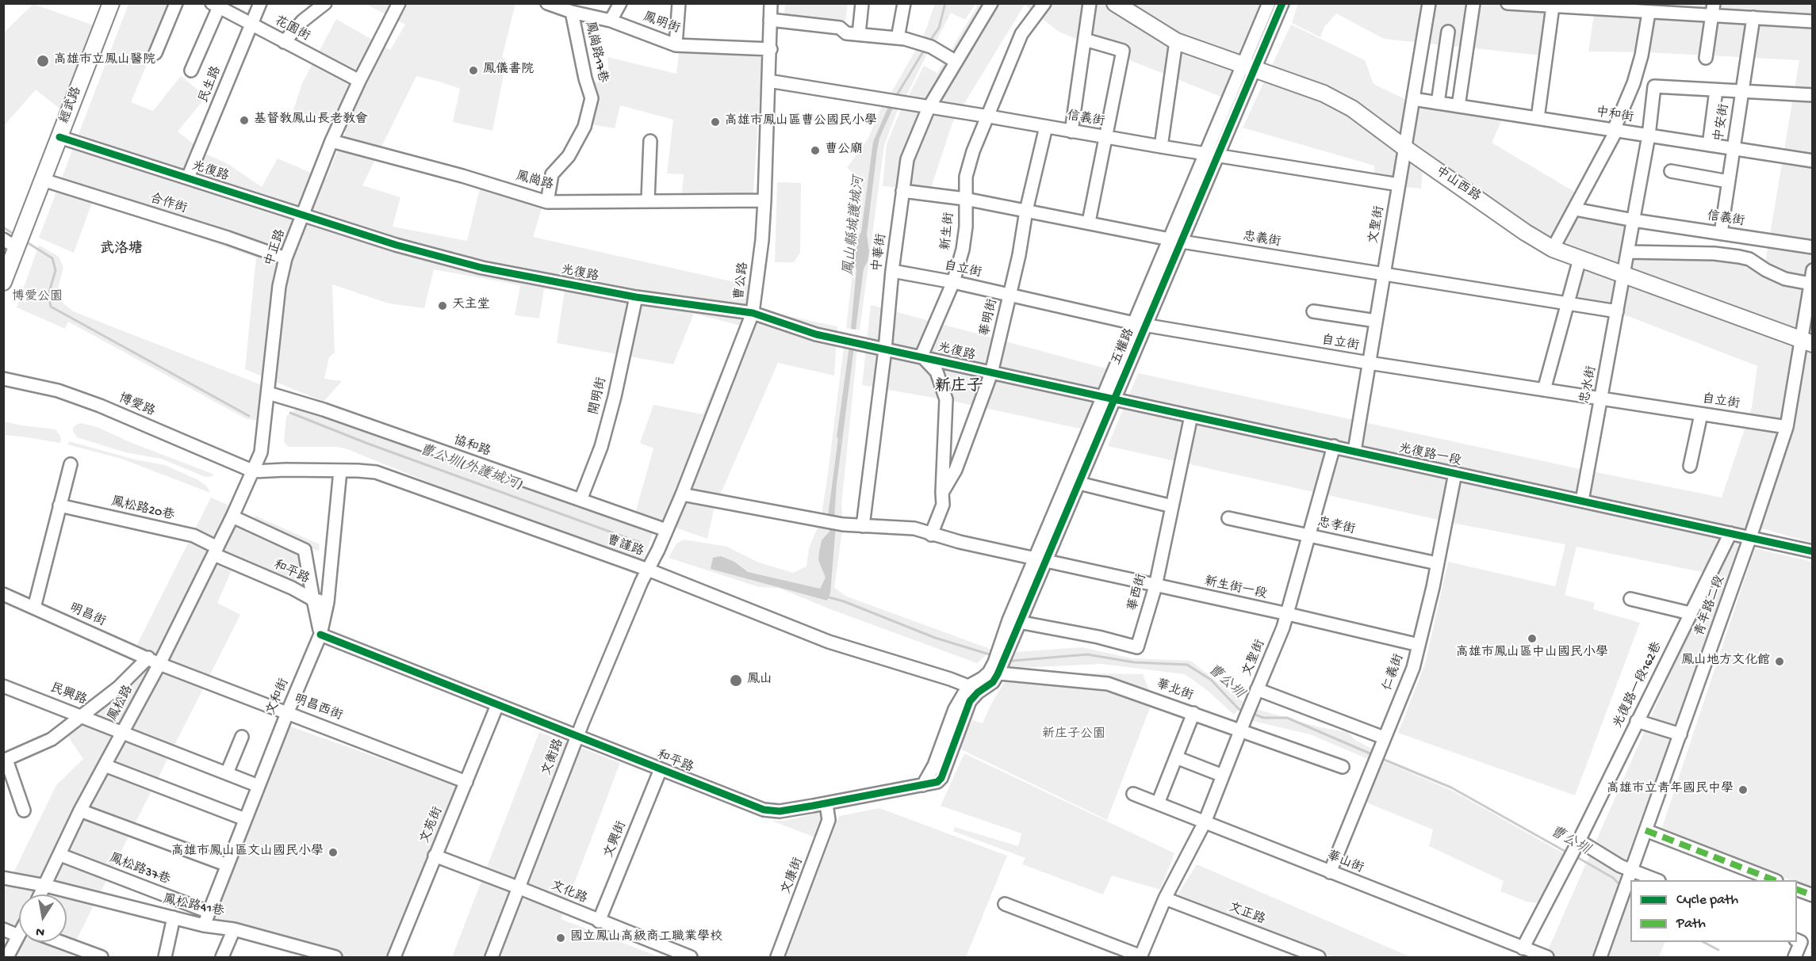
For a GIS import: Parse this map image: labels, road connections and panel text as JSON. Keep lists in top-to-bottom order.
{
  "streets": {
    "main road": ["經武路", "中山西路"],
    "street": [
      "鳳明街",
      "花園街",
      "鳳崗路17巷",
      "民生路",
      "中和街",
      "信義街",
      "中安街",
      "光復路",
      "鳳崗路",
      "合作街",
      "文聖街",
      "新生街",
      "忠義街",
      "中正路",
      "中華街",
      "自立街",
      "曹公路",
      "華明街",
      "五權路",
      "忠水街",
      "開明街",
      "博愛路",
      "協和路",
      "光復路一段",
      "鳳松路20巷",
      "忠孝街",
      "曹謹路",
      "和平路",
      "新生街一段",
      "華西街",
      "青年路二段",
      "明昌街",
      "仁義街",
      "光復路一段162巷",
      "華北街",
      "民興路",
      "文和街",
      "鳳松路",
      "明昌西街",
      "文衡路",
      "文苑街",
      "文興街",
      "華山街",
      "鳳松路37巷",
      "文康街",
      "文化路",
      "鳳松路41巷",
      "文正路"
    ]
  },
  "crossings": [
    ["鳳明街", "鳳崗路17巷"],
    ["鳳明街", "曹公路"],
    ["花園街", "民生路"],
    ["花園街", "中正路"],
    ["鳳崗路17巷", "鳳崗路"],
    ["民生路", "光復路"],
    ["經武路", "光復路"],
    ["經武路", "合作街"],
    ["中和街", "中安街"],
    ["中和街", "文聖街"],
    ["信義街", "中安街"],
    ["信義街", "文聖街"],
    ["信義街", "新生街"],
    ["信義街", "中華街"],
    ["信義街", "曹公路"],
    ["信義街", "華明街"],
    ["信義街", "五權路"],
    ["光復路", "新生街"],
    ["光復路", "中正路"],
    ["光復路", "中華街"],
    ["光復路", "曹公路"],
    ["光復路", "華明街"],
    ["光復路", "五權路"],
    ["光復路", "開明街"],
    ["光復路", "光復路一段"],
    ["鳳崗路", "中正路"],
    ["鳳崗路", "曹公路"],
    ["中山西路", "文聖街"],
    ["中山西路", "五權路"],
    ["中山西路", "忠水街"],
    ["中山西路", "青年路二段"],
    ["合作街", "中正路"],
    ["文聖街", "忠義街"],
    ["文聖街", "自立街"],
    ["文聖街", "光復路一段"],
    ["文聖街", "忠孝街"],
    ["文聖街", "新生街一段"],
    ["文聖街", "華北街"],
    ["文聖街", "華山街"],
    ["文聖街", "文正路"],
    ["新生街", "忠義街"],
    ["新生街", "自立街"],
    ["忠義街", "中華街"],
    ["忠義街", "華明街"],
    ["忠義街", "五權路"],
    ["忠義街", "忠水街"],
    ["中正路", "博愛路"],
    ["中正路", "協和路"],
    ["中正路", "曹謹路"],
    ["中正路", "鳳松路"],
    ["中華街", "自立街"],
    ["自立街", "華明街"],
    ["自立街", "五權路"],
    ["自立街", "忠水街"],
    ["自立街", "青年路二段"],
    ["曹公路", "協和路"],
    ["曹公路", "曹謹路"],
    ["曹公路", "文衡路"],
    ["華明街", "新生街一段"],
    ["五權路", "光復路一段"],
    ["五權路", "曹謹路"],
    ["五權路", "和平路"],
    ["五權路", "新生街一段"],
    ["五權路", "華西街"],
    ["五權路", "華北街"],
    ["忠水街", "光復路一段"],
    ["開明街", "協和路"],
    ["博愛路", "曹謹路"],
    ["光復路一段", "華西街"],
    ["光復路一段", "青年路二段"],
    ["光復路一段", "仁義街"],
    ["光復路一段", "光復路一段162巷"],
    ["鳳松路20巷", "和平路"],
    ["鳳松路20巷", "鳳松路"],
    ["忠孝街", "仁義街"],
    ["曹謹路", "和平路"],
    ["曹謹路", "文和街"],
    ["曹謹路", "文衡路"],
    ["和平路", "文和街"],
    ["和平路", "鳳松路"],
    ["和平路", "文衡路"],
    ["和平路", "文苑街"],
    ["和平路", "文興街"],
    ["和平路", "文康街"],
    ["新生街一段", "華西街"],
    ["新生街一段", "仁義街"],
    ["明昌街", "鳳松路"],
    ["明昌街", "明昌西街"],
    ["仁義街", "華山街"],
    ["光復路一段162巷", "華山街"],
    ["民興路", "文和街"],
    ["民興路", "鳳松路"],
    ["文和街", "明昌西街"],
    ["文和街", "鳳松路37巷"],
    ["文和街", "鳳松路41巷"],
    ["鳳松路", "明昌西街"],
    ["鳳松路", "鳳松路37巷"],
    ["鳳松路", "鳳松路41巷"],
    ["明昌西街", "文苑街"],
    ["文衡路", "文化路"],
    ["文苑街", "文化路"],
    ["文興街", "文化路"]
  ],
  "districts": ["武洛塘", "新庄子"],
  "water": ["鳳山縣城護城河", "曹公圳(外護城河)", "曹公圳"],
  "parks": ["博愛公園", "新庄子公園"],
  "places": [
    "高雄市立鳳山醫院",
    "鳳儀書院",
    "基督教鳳山長老教會",
    "高雄市鳳山區曹公國民小學",
    "曹公廟",
    "天主堂",
    "高雄市鳳山區中山國民小學",
    "鳳山地方文化館",
    "鳳山",
    "高雄市立青年國民中學",
    "高雄市鳳山區文山國民小學",
    "國立鳳山高級商工職業學校"
  ],
  "legend": ["Cycle path", "Path"],
  "north": "bottom"
}
